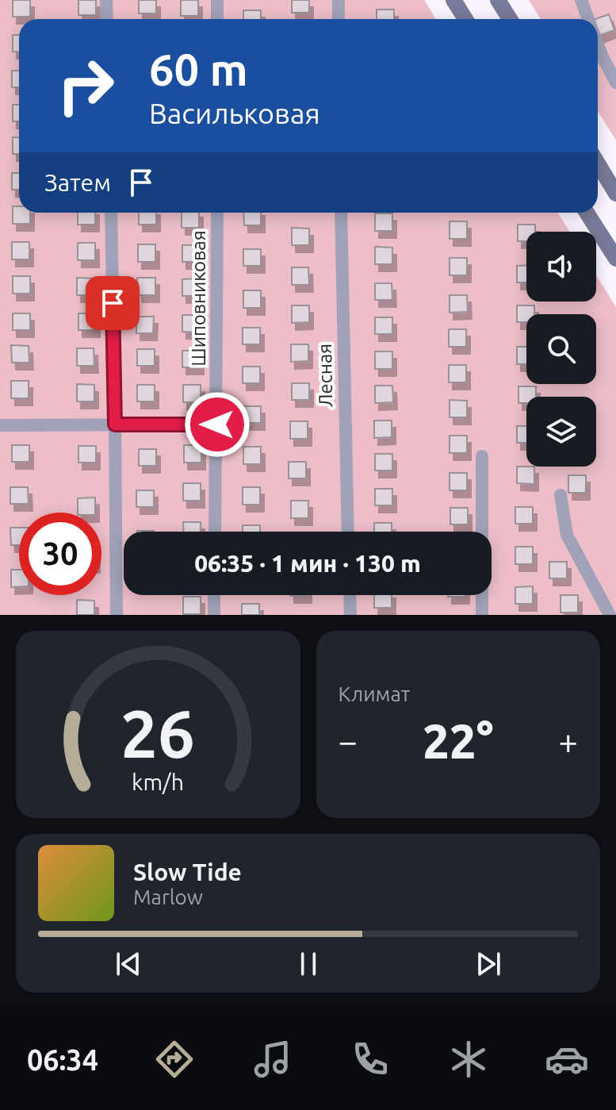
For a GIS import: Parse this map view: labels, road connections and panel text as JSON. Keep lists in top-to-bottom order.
{
  "streets": {
    "street": ["Шиповниковая", "Лесная"]
  },
  "page": {
    "turn": ["60 m", "Васильковая"],
    "then": "Затем",
    "limit": "30",
    "trip": "06:35 · 1 мин · 130 m",
    "tile": "Климат",
    "heat": ["−", "22°", "+"],
    "song": ["Slow Tide", "Marlow"],
    "tabs": "06:34",
    "gauge": ["26", "km/h"]
  }
}
